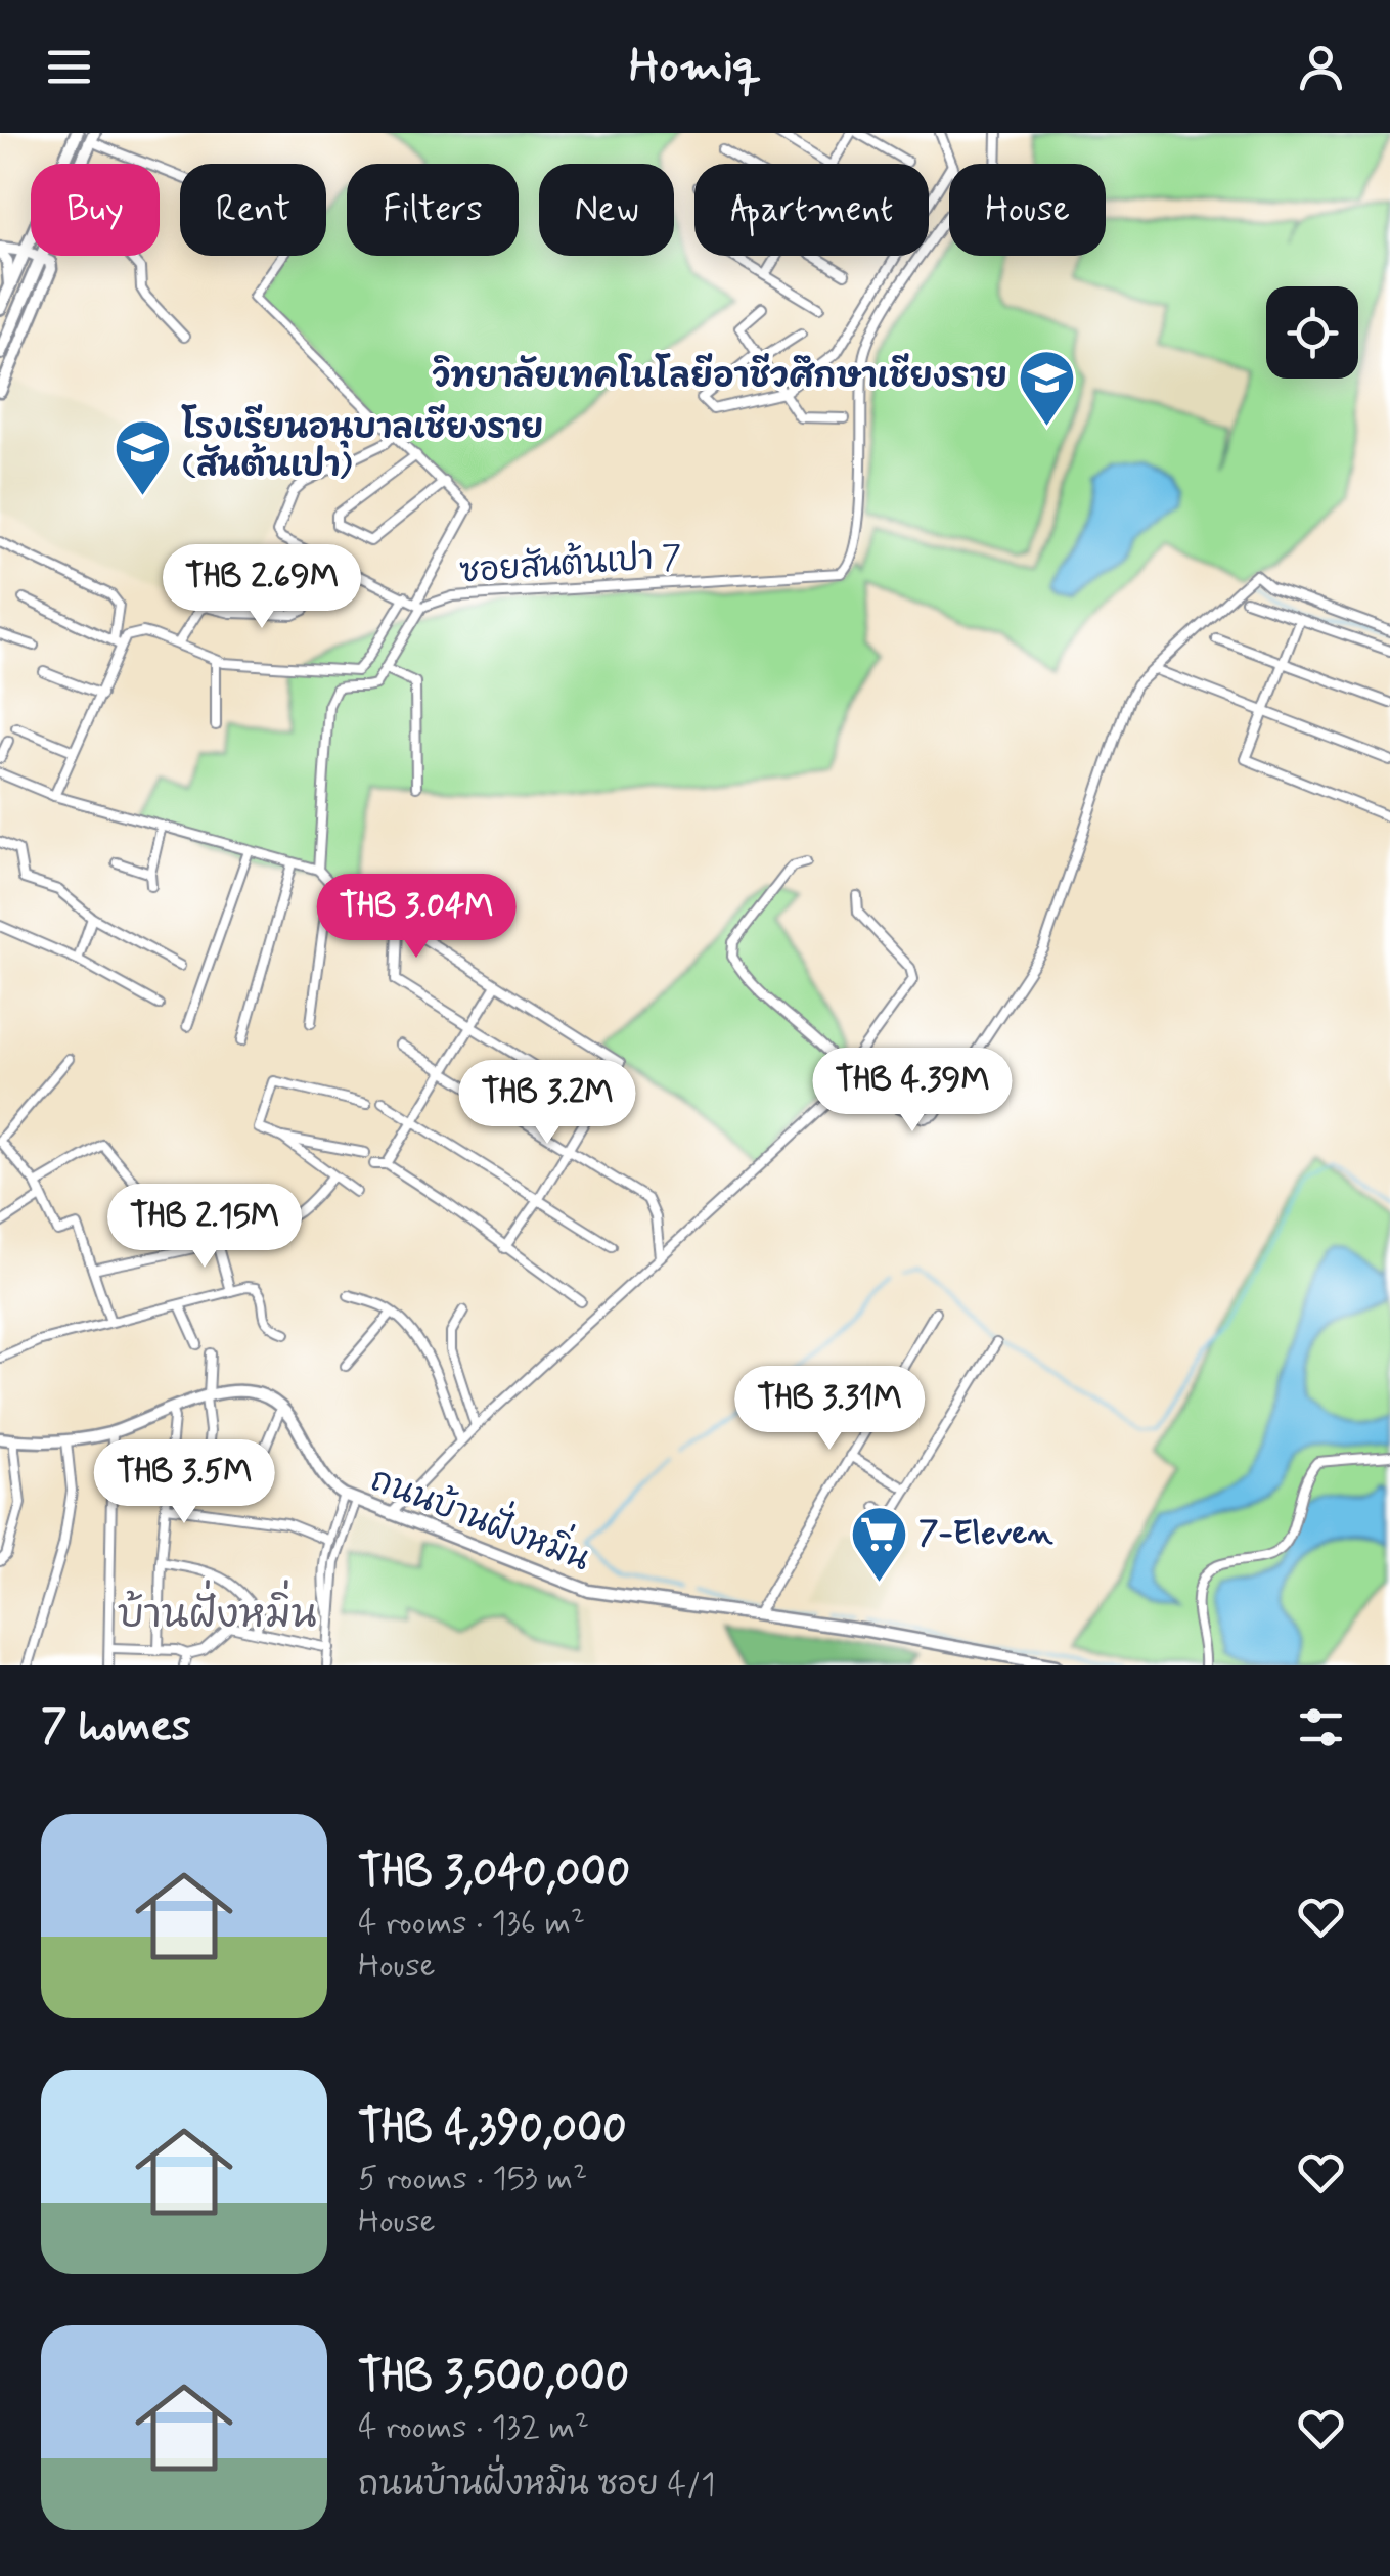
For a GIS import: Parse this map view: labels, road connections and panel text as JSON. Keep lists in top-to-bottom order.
{
  "streets": {
    "street": ["ซอยสันต้นเปา 7", "ถนนบ้านฝั่งหมิ่น"]
  },
  "districts": ["บ้านฝั่งหมิ่น"],
  "places": {
    "school or university": ["วิทยาลัยเทคโนโลยีอาชีวศึกษาเชียงราย", "โรงเรียนอนุบาลเชียงราย (สันต้นเปา)"],
    "supermarket": ["7-Eleven"]
  },
  "page": {
    "header": "Homiq",
    "chip": [
      "Buy",
      "Rent",
      "Filters",
      "New",
      "Apartment",
      "House"
    ],
    "price": [
      "THB 2.69M",
      "THB 3.04M",
      "THB 4.39M",
      "THB 3.2M",
      "THB 2.15M",
      "THB 3.31M",
      "THB 3.5M"
    ],
    "heading": "7 homes",
    "list": [
      {
        "name": "THB 3,040,000",
        "note": "4 rooms · 136 m² · House"
      },
      {
        "name": "THB 4,390,000",
        "note": "5 rooms · 153 m² · House"
      },
      {
        "name": "THB 3,500,000",
        "note": "4 rooms · 132 m² · ถนนบ้านฝั่งหมิน ซอย 4/1"
      }
    ]
  }
}
